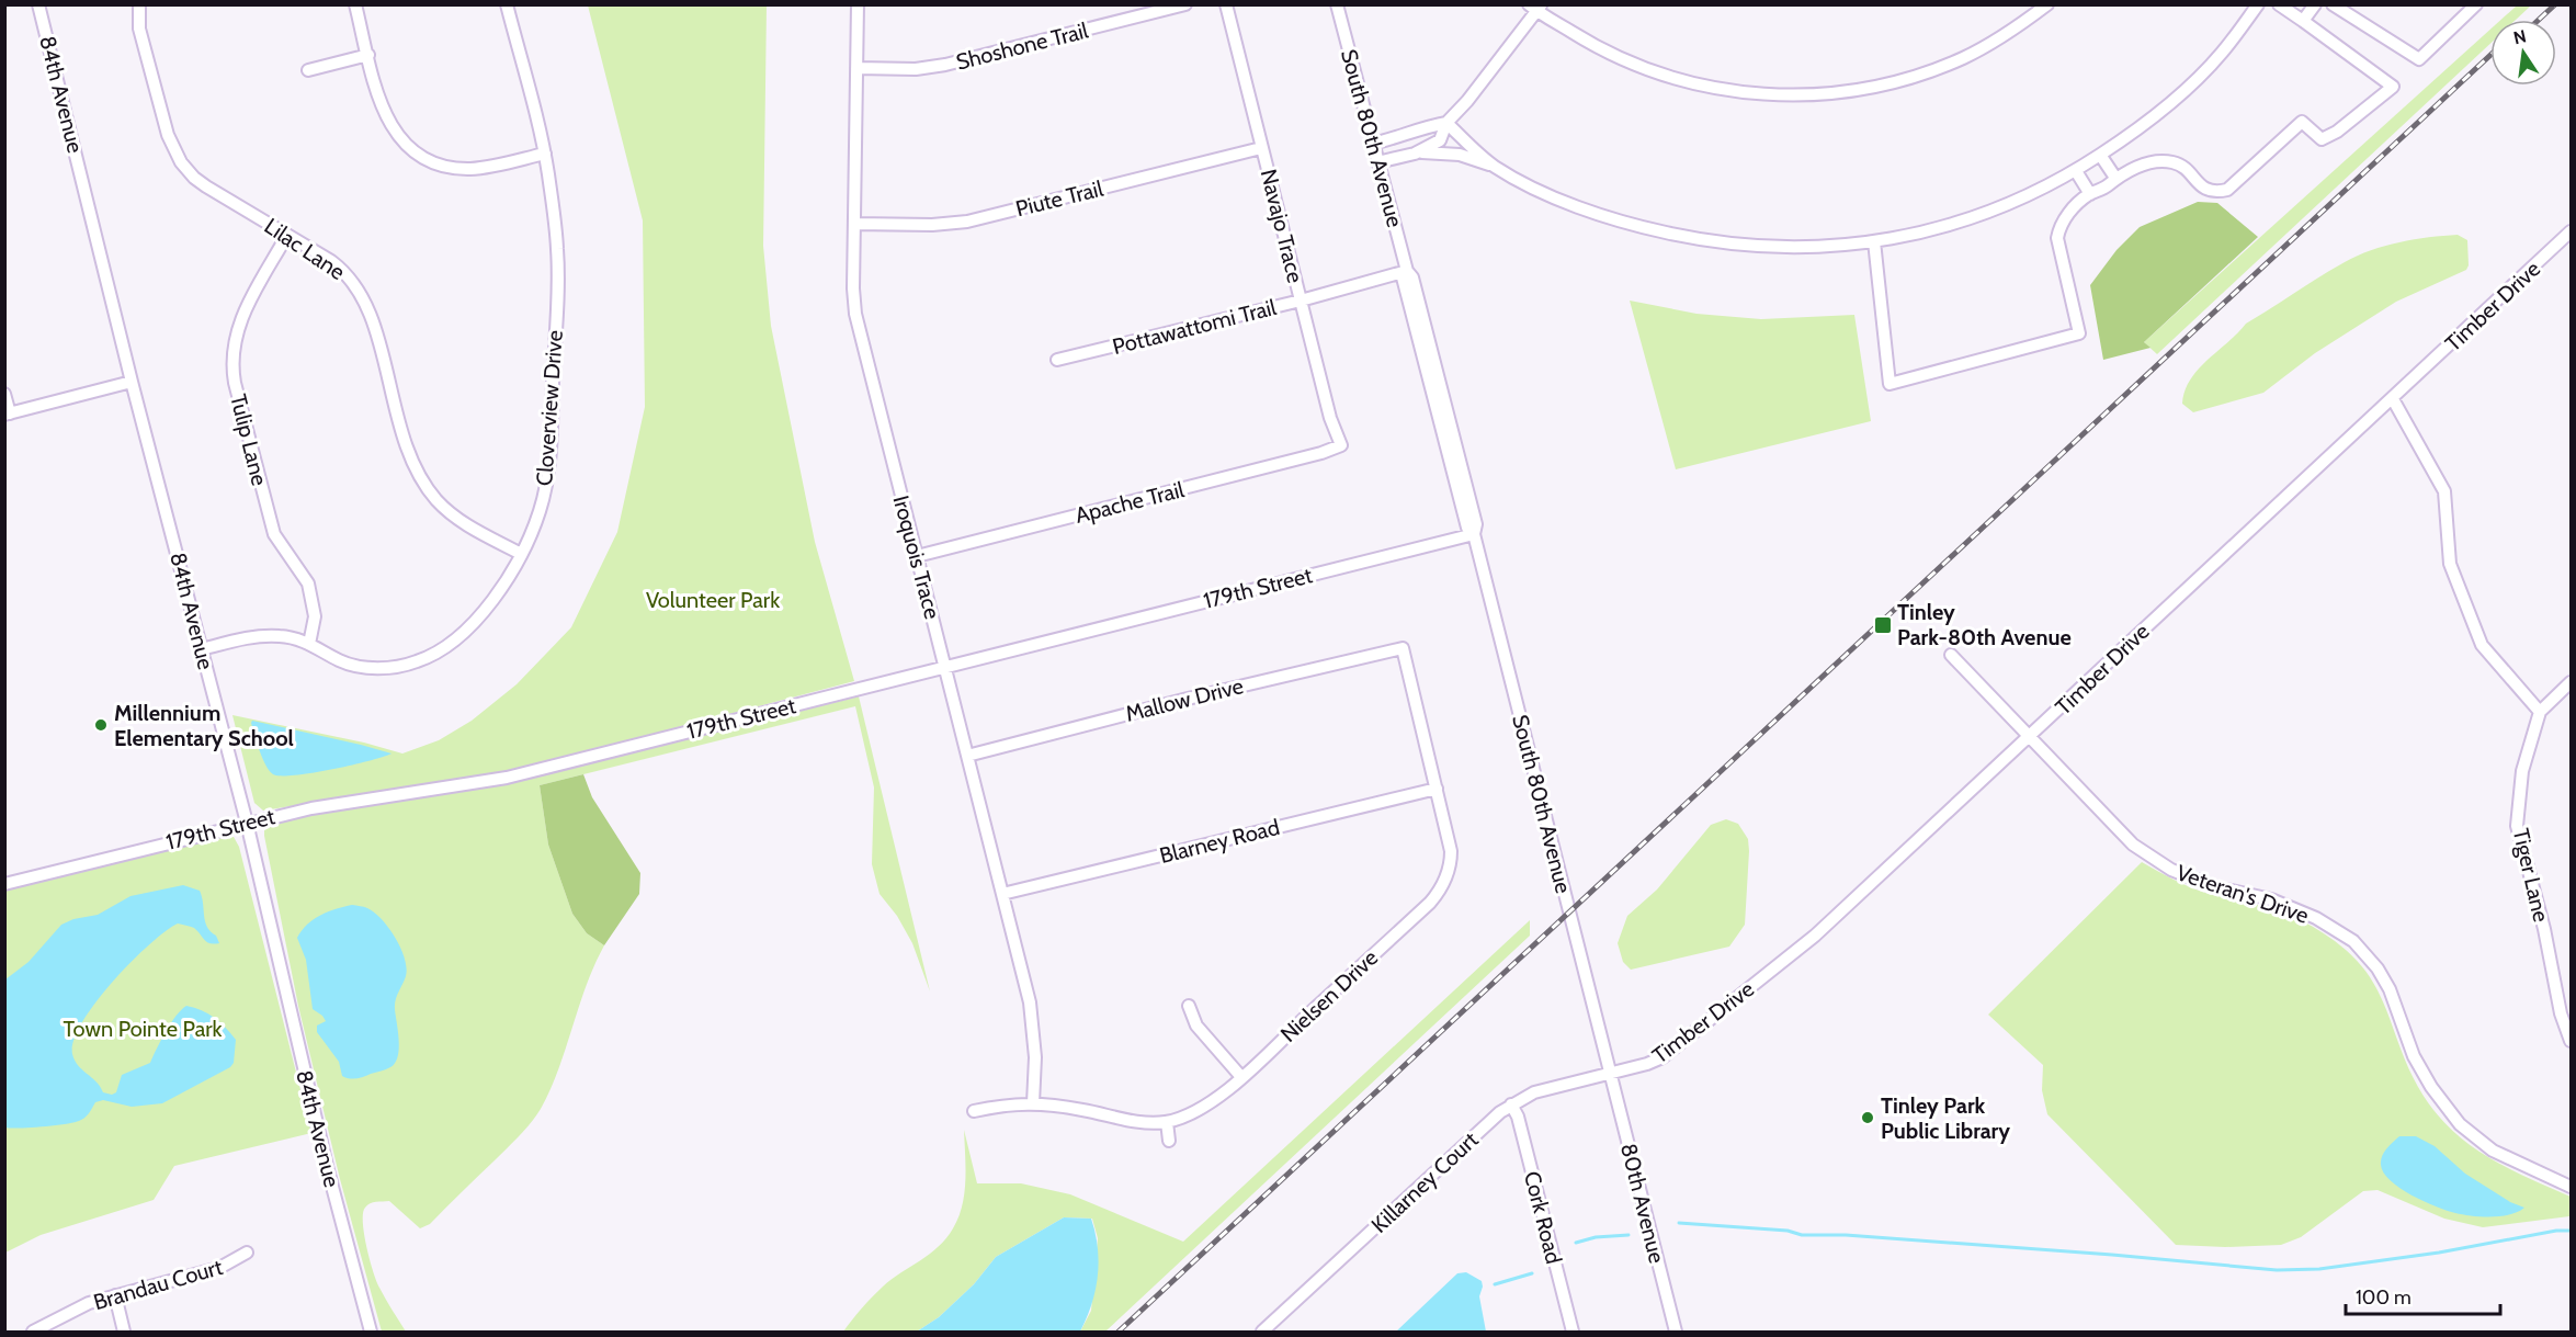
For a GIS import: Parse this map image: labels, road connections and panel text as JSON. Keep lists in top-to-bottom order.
{
  "streets": {
    "street": [
      "Shoshone Trail",
      "84th Avenue",
      "South 80th Avenue",
      "Piute Trail",
      "Navajo Trace",
      "Lilac Lane",
      "Timber Drive",
      "Pottawattomi Trail",
      "Cloverview Drive",
      "Tulip Lane",
      "Apache Trail",
      "Iroquois Trace",
      "179th Street",
      "Mallow Drive",
      "Blarney Road",
      "Tiger Lane",
      "Veteran's Drive",
      "Nielsen Drive",
      "Killarney Court",
      "80th Avenue",
      "Cork Road",
      "Brandau Court"
    ]
  },
  "crossings": [
    ["Shoshone Trail", "Iroquois Trace"],
    ["84th Avenue", "Cloverview Drive"],
    ["84th Avenue", "179th Street"],
    ["South 80th Avenue", "Timber Drive"],
    ["South 80th Avenue", "Pottawattomi Trail"],
    ["South 80th Avenue", "179th Street"],
    ["South 80th Avenue", "Killarney Court"],
    ["South 80th Avenue", "80th Avenue"],
    ["Piute Trail", "Navajo Trace"],
    ["Piute Trail", "Iroquois Trace"],
    ["Navajo Trace", "Pottawattomi Trail"],
    ["Navajo Trace", "Apache Trail"],
    ["Lilac Lane", "Cloverview Drive"],
    ["Lilac Lane", "Tulip Lane"],
    ["Timber Drive", "Veteran's Drive"],
    ["Timber Drive", "Killarney Court"],
    ["Timber Drive", "80th Avenue"],
    ["Cloverview Drive", "Tulip Lane"],
    ["Apache Trail", "Iroquois Trace"],
    ["Iroquois Trace", "179th Street"],
    ["Iroquois Trace", "Mallow Drive"],
    ["Iroquois Trace", "Blarney Road"],
    ["Iroquois Trace", "Nielsen Drive"],
    ["Mallow Drive", "Nielsen Drive"],
    ["Blarney Road", "Nielsen Drive"],
    ["Killarney Court", "80th Avenue"],
    ["Killarney Court", "Cork Road"]
  ],
  "parks": ["Volunteer Park", "Town Pointe Park"],
  "places": {
    "transit": ["Tinley Park-80th Avenue"],
    "other": ["Millennium Elementary School", "Tinley Park Public Library"]
  },
  "scale_bar": "100 m",
  "north": "top"
}
